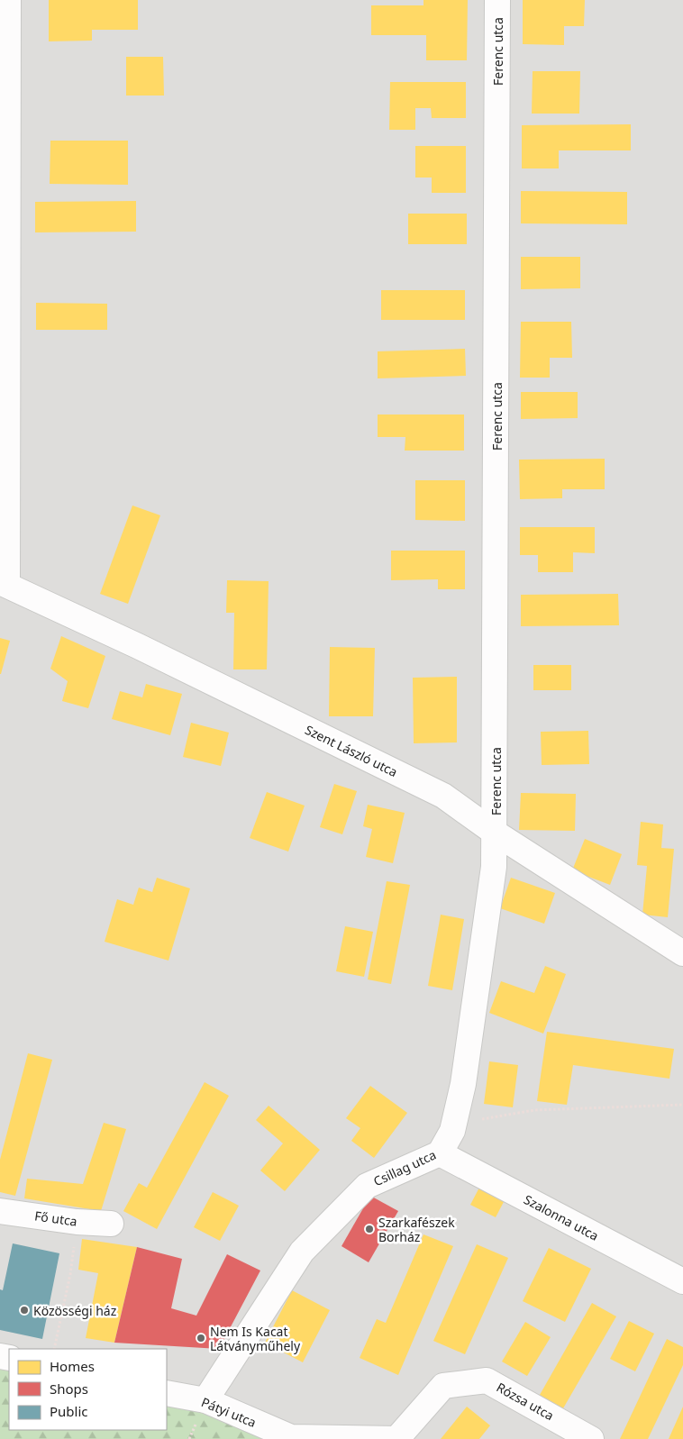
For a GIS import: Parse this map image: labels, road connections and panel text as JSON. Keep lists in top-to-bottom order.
{
  "streets": {
    "street": [
      "Ferenc utca",
      "Szent László utca",
      "Csillag utca",
      "Szalonna utca",
      "Fő utca",
      "Rózsa utca",
      "Pátyi utca"
    ]
  },
  "crossings": [
    ["Ferenc utca", "Szent László utca"],
    ["Ferenc utca", "Csillag utca"],
    ["Szent László utca", "Csillag utca"],
    ["Csillag utca", "Szalonna utca"],
    ["Csillag utca", "Pátyi utca"],
    ["Rózsa utca", "Pátyi utca"]
  ],
  "places": ["Szarkafészek Borház", "Közösségi ház", "Nem Is Kacat Látványműhely"],
  "legend": ["Homes", "Shops", "Public"]
}
